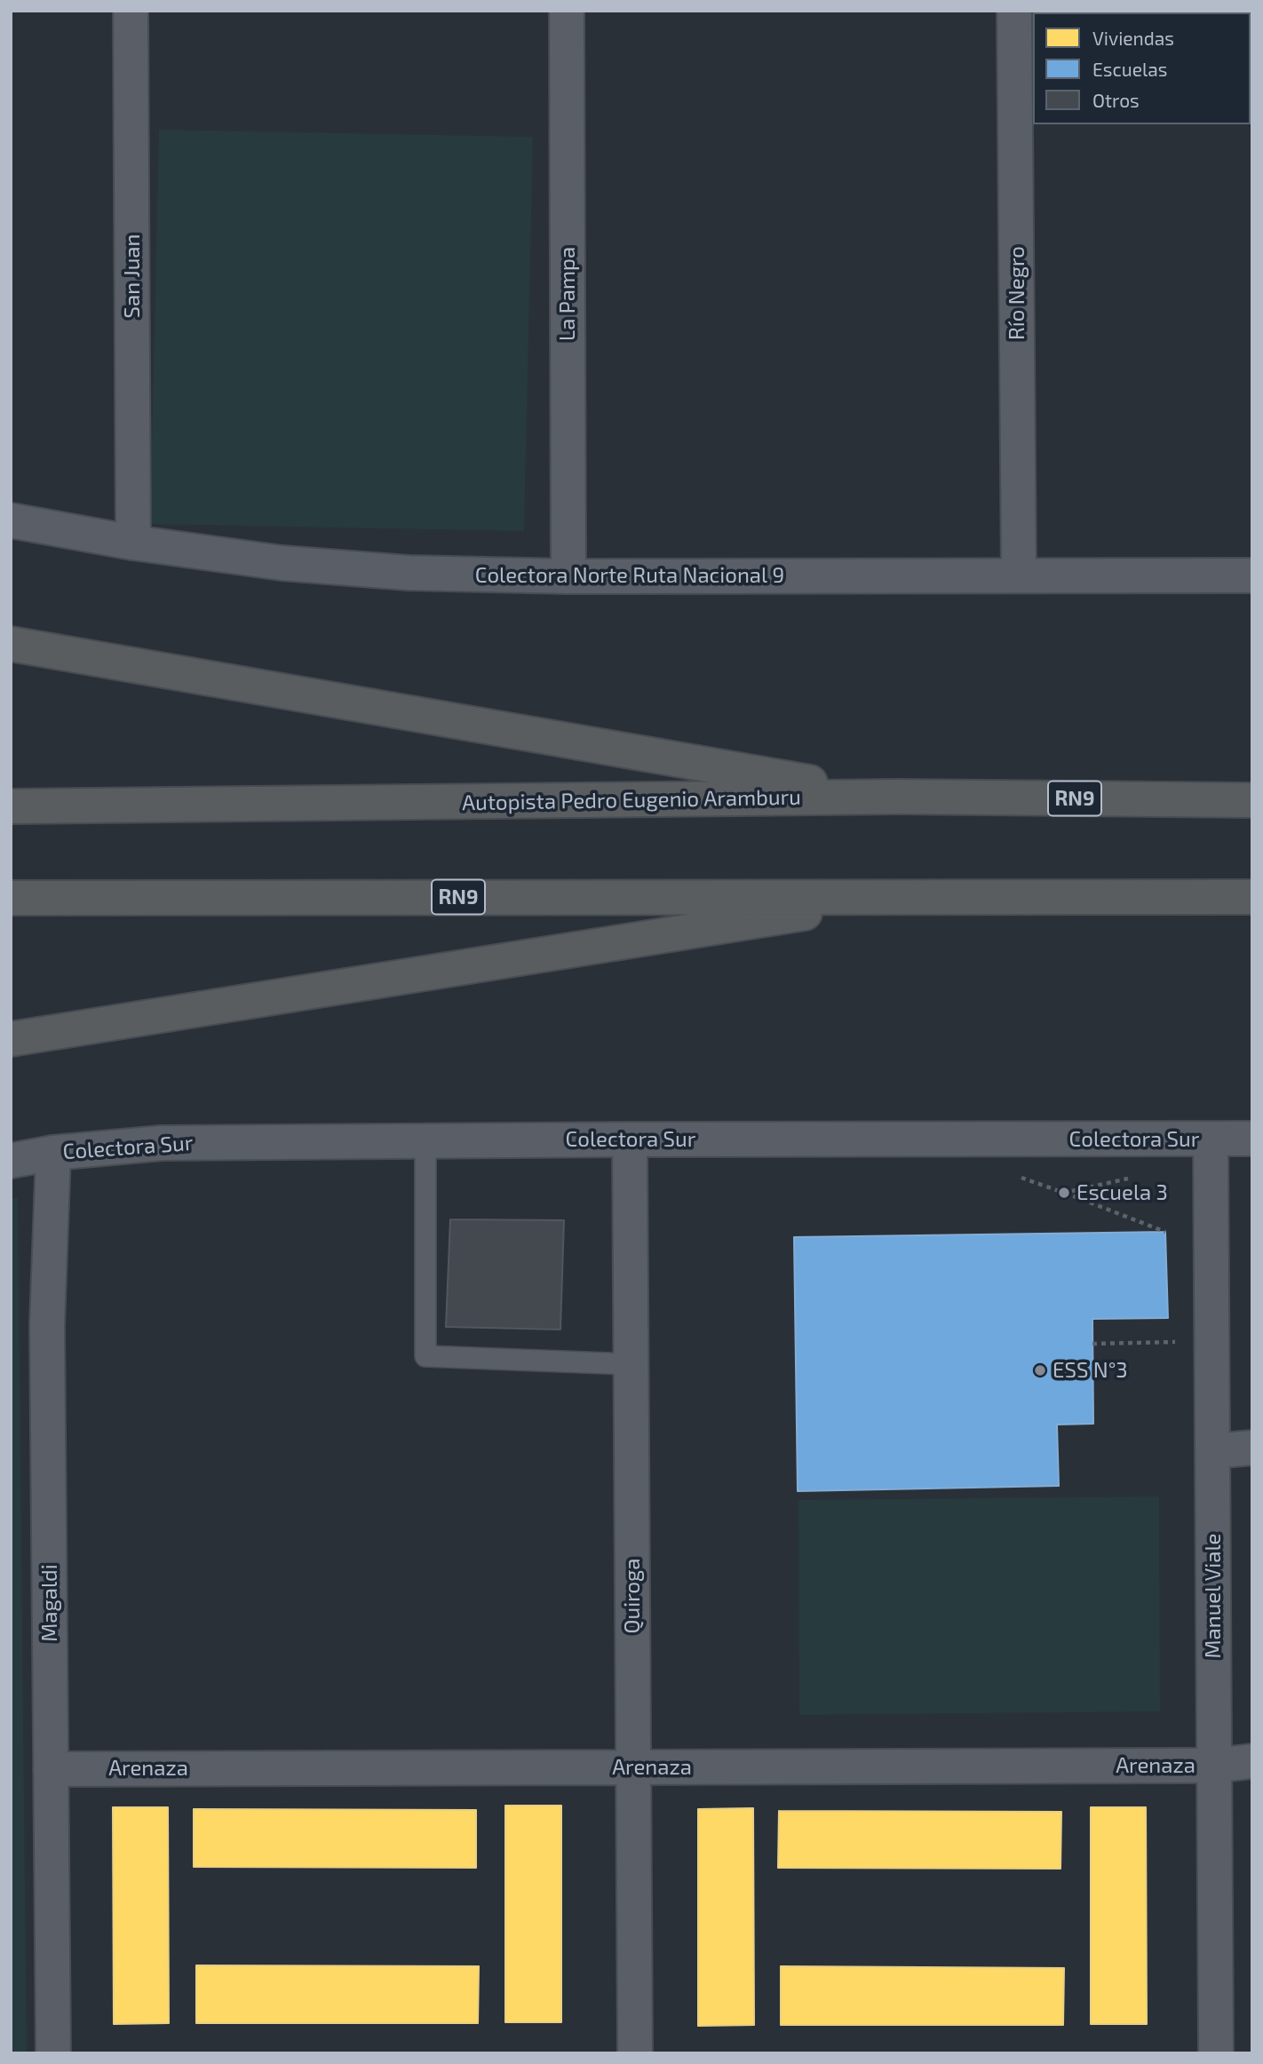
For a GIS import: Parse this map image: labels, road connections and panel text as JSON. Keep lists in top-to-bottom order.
{
  "streets": {
    "highway": ["RN9", "Autopista Pedro Eugenio Aramburu"],
    "street": [
      "San Juan",
      "Río Negro",
      "La Pampa",
      "Colectora Norte Ruta Nacional 9",
      "Colectora Sur",
      "Quiroga",
      "Manuel Viale",
      "Magaldi",
      "Arenaza"
    ]
  },
  "crossings": [
    ["San Juan", "Colectora Norte Ruta Nacional 9"],
    ["Río Negro", "Colectora Norte Ruta Nacional 9"],
    ["La Pampa", "Colectora Norte Ruta Nacional 9"],
    ["Colectora Sur", "Quiroga"],
    ["Colectora Sur", "Manuel Viale"],
    ["Colectora Sur", "Magaldi"],
    ["Quiroga", "Arenaza"],
    ["Manuel Viale", "Arenaza"],
    ["Magaldi", "Arenaza"]
  ],
  "places": ["Escuela 3", "ESS N°3"],
  "legend": ["Viviendas", "Escuelas", "Otros"]
}
